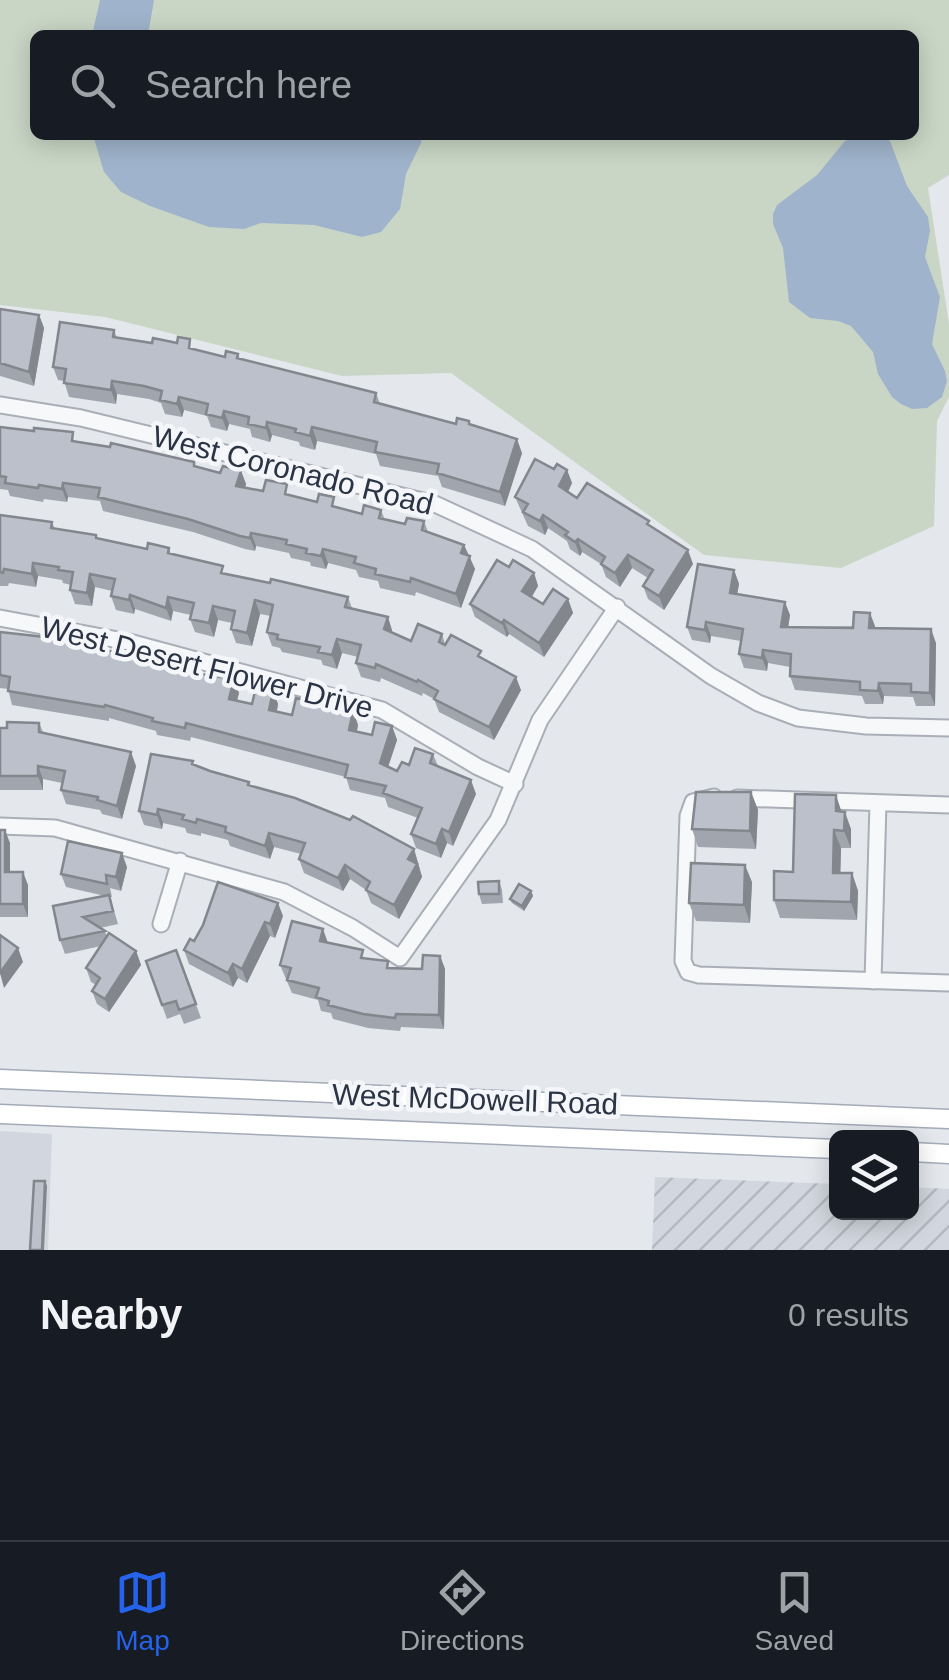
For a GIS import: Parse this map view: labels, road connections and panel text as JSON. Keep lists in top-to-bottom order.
{
  "streets": {
    "main road": ["West McDowell Road"],
    "street": ["West Coronado Road", "West Desert Flower Drive"]
  },
  "page": {
    "search": "Search here",
    "heading": ["Nearby", "0 results"],
    "nav": ["Map", "Directions", "Saved"]
  }
}
